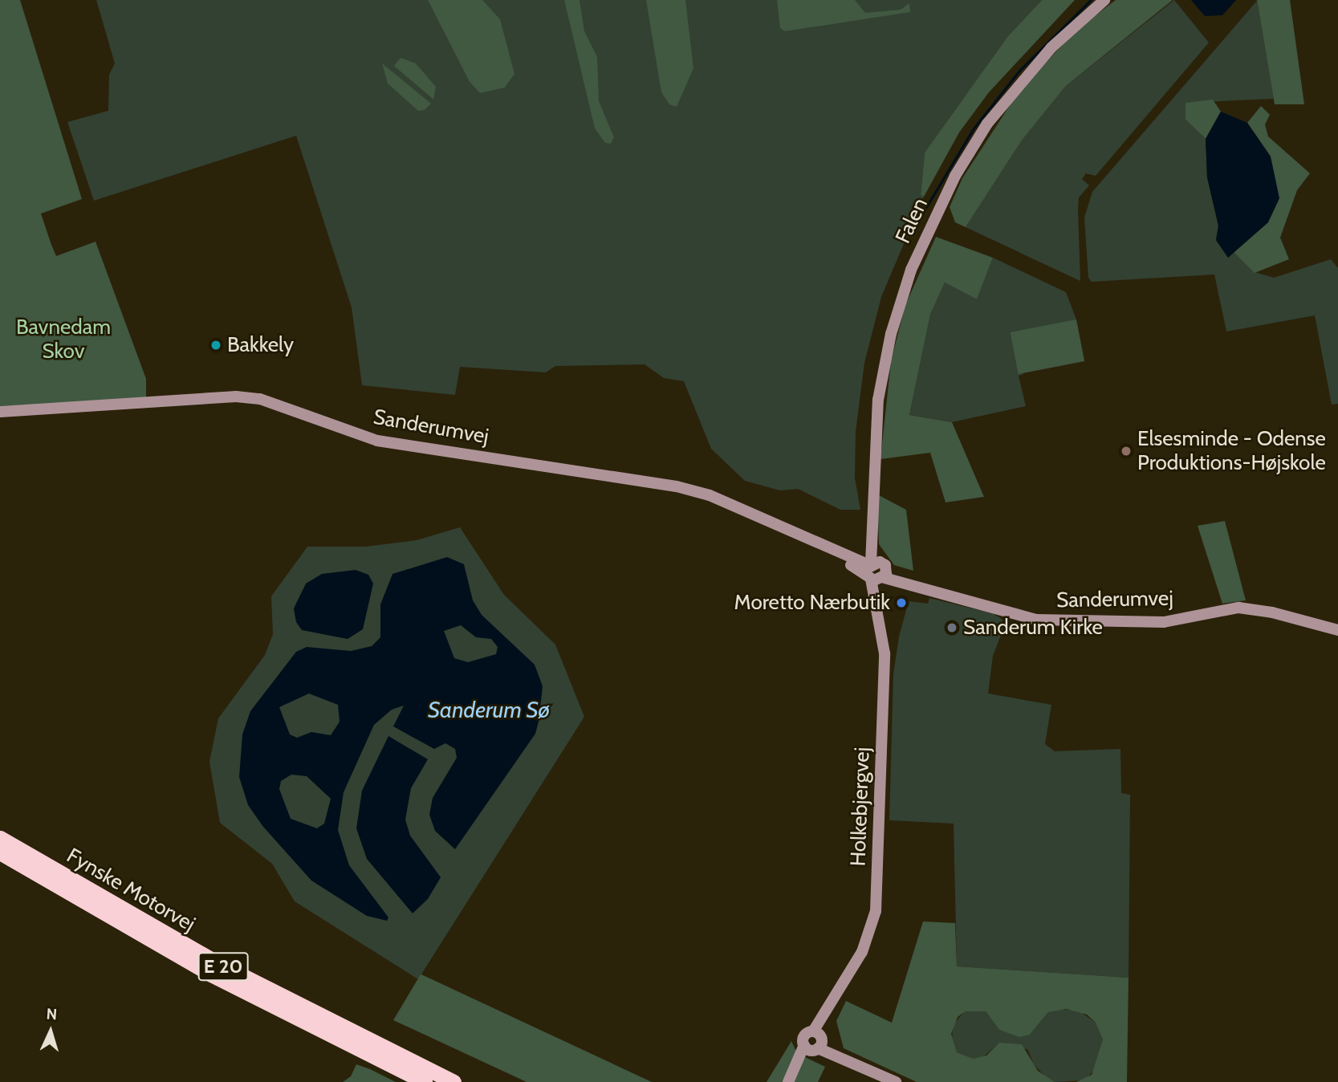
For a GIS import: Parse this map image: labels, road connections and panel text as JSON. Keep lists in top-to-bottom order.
{
  "streets": {
    "highway": ["Fynske Motorvej", "E 20"],
    "street": ["Falen", "Sanderumvej", "Holkebjergvej"]
  },
  "crossings": [
    ["Falen", "Sanderumvej"],
    ["Falen", "Holkebjergvej"],
    ["Sanderumvej", "Holkebjergvej"]
  ],
  "water": ["Sanderum Sø"],
  "parks": ["Bavnedam Skov"],
  "places": [
    "Bakkely",
    "Elsesminde - Odense Produktions-Højskole",
    "Moretto Nærbutik",
    "Sanderum Kirke"
  ],
  "north": "top"
}
